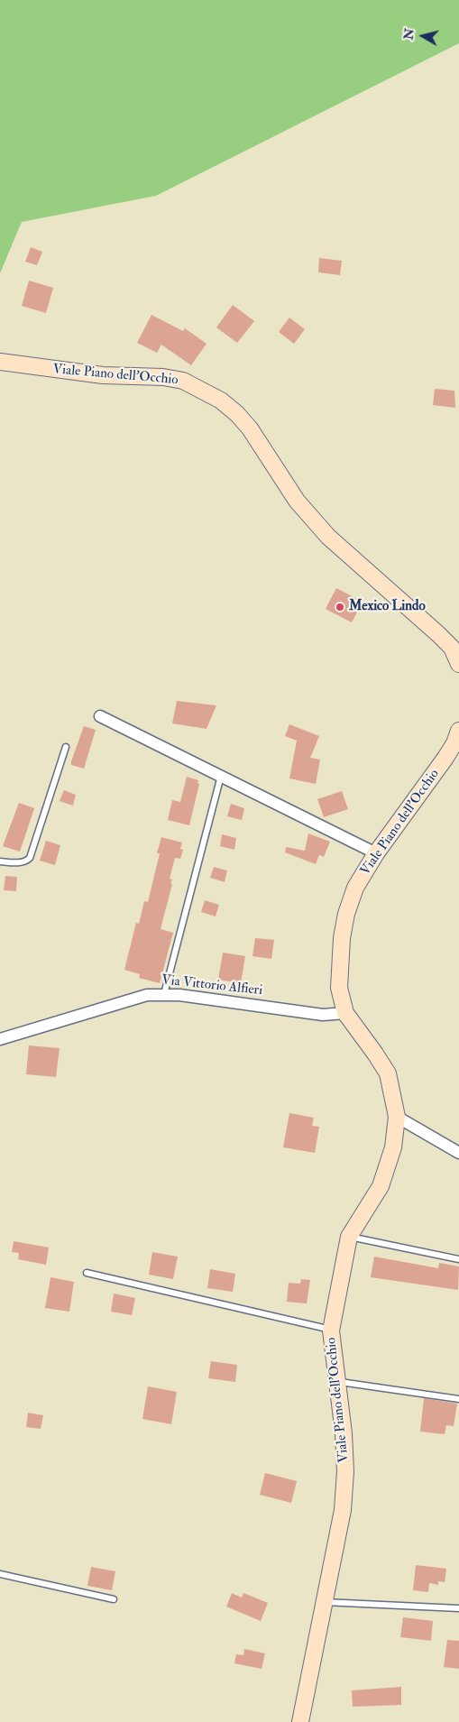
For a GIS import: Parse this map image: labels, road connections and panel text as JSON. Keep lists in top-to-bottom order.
{
  "streets": {
    "main road": ["Viale Piano dell'Occhio"],
    "street": ["Via Vittorio Alfieri"]
  },
  "crossings": [
    ["Viale Piano dell'Occhio", "Via Vittorio Alfieri"]
  ],
  "places": ["Mexico Lindo"],
  "north": "left"
}
